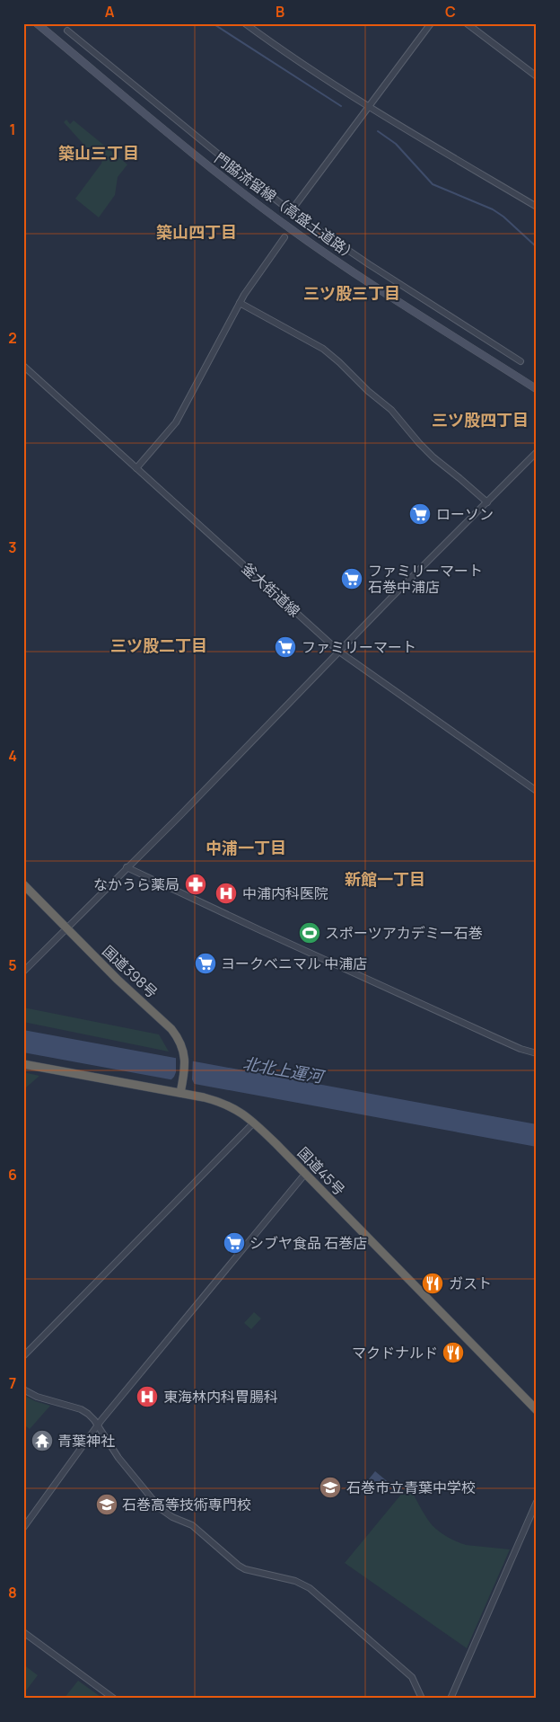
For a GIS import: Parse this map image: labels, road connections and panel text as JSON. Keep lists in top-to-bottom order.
{
  "streets": {
    "highway": ["国道398号", "国道45号"],
    "main road": ["門脇流留線（高盛土道路）"],
    "street": ["釜大街道線"]
  },
  "crossings": [
    ["国道398号", "国道45号"]
  ],
  "districts": [
    "築山三丁目",
    "築山四丁目",
    "三ツ股三丁目",
    "三ツ股四丁目",
    "三ツ股二丁目",
    "中浦一丁目",
    "新館一丁目"
  ],
  "water": ["北北上運河"],
  "places": {
    "supermarket": [
      "ローソン",
      "ファミリーマート 石巻中浦店",
      "ファミリーマート",
      "ヨークベニマル 中浦店",
      "シブヤ食品 石巻店"
    ],
    "pharmacy": ["なかうら薬局"],
    "hospital": ["中浦内科医院", "東海林内科胃腸科"],
    "sports": ["スポーツアカデミー石巻"],
    "restaurant": ["ガスト", "マクドナルド"],
    "temple": ["青葉神社"],
    "school or university": ["石巻市立青葉中学校", "石巻高等技術専門校"]
  },
  "grid": {
    "columns": ["A", "B", "C"],
    "rows": [
      "1",
      "2",
      "3",
      "4",
      "5",
      "6",
      "7",
      "8"
    ]
  }
}
